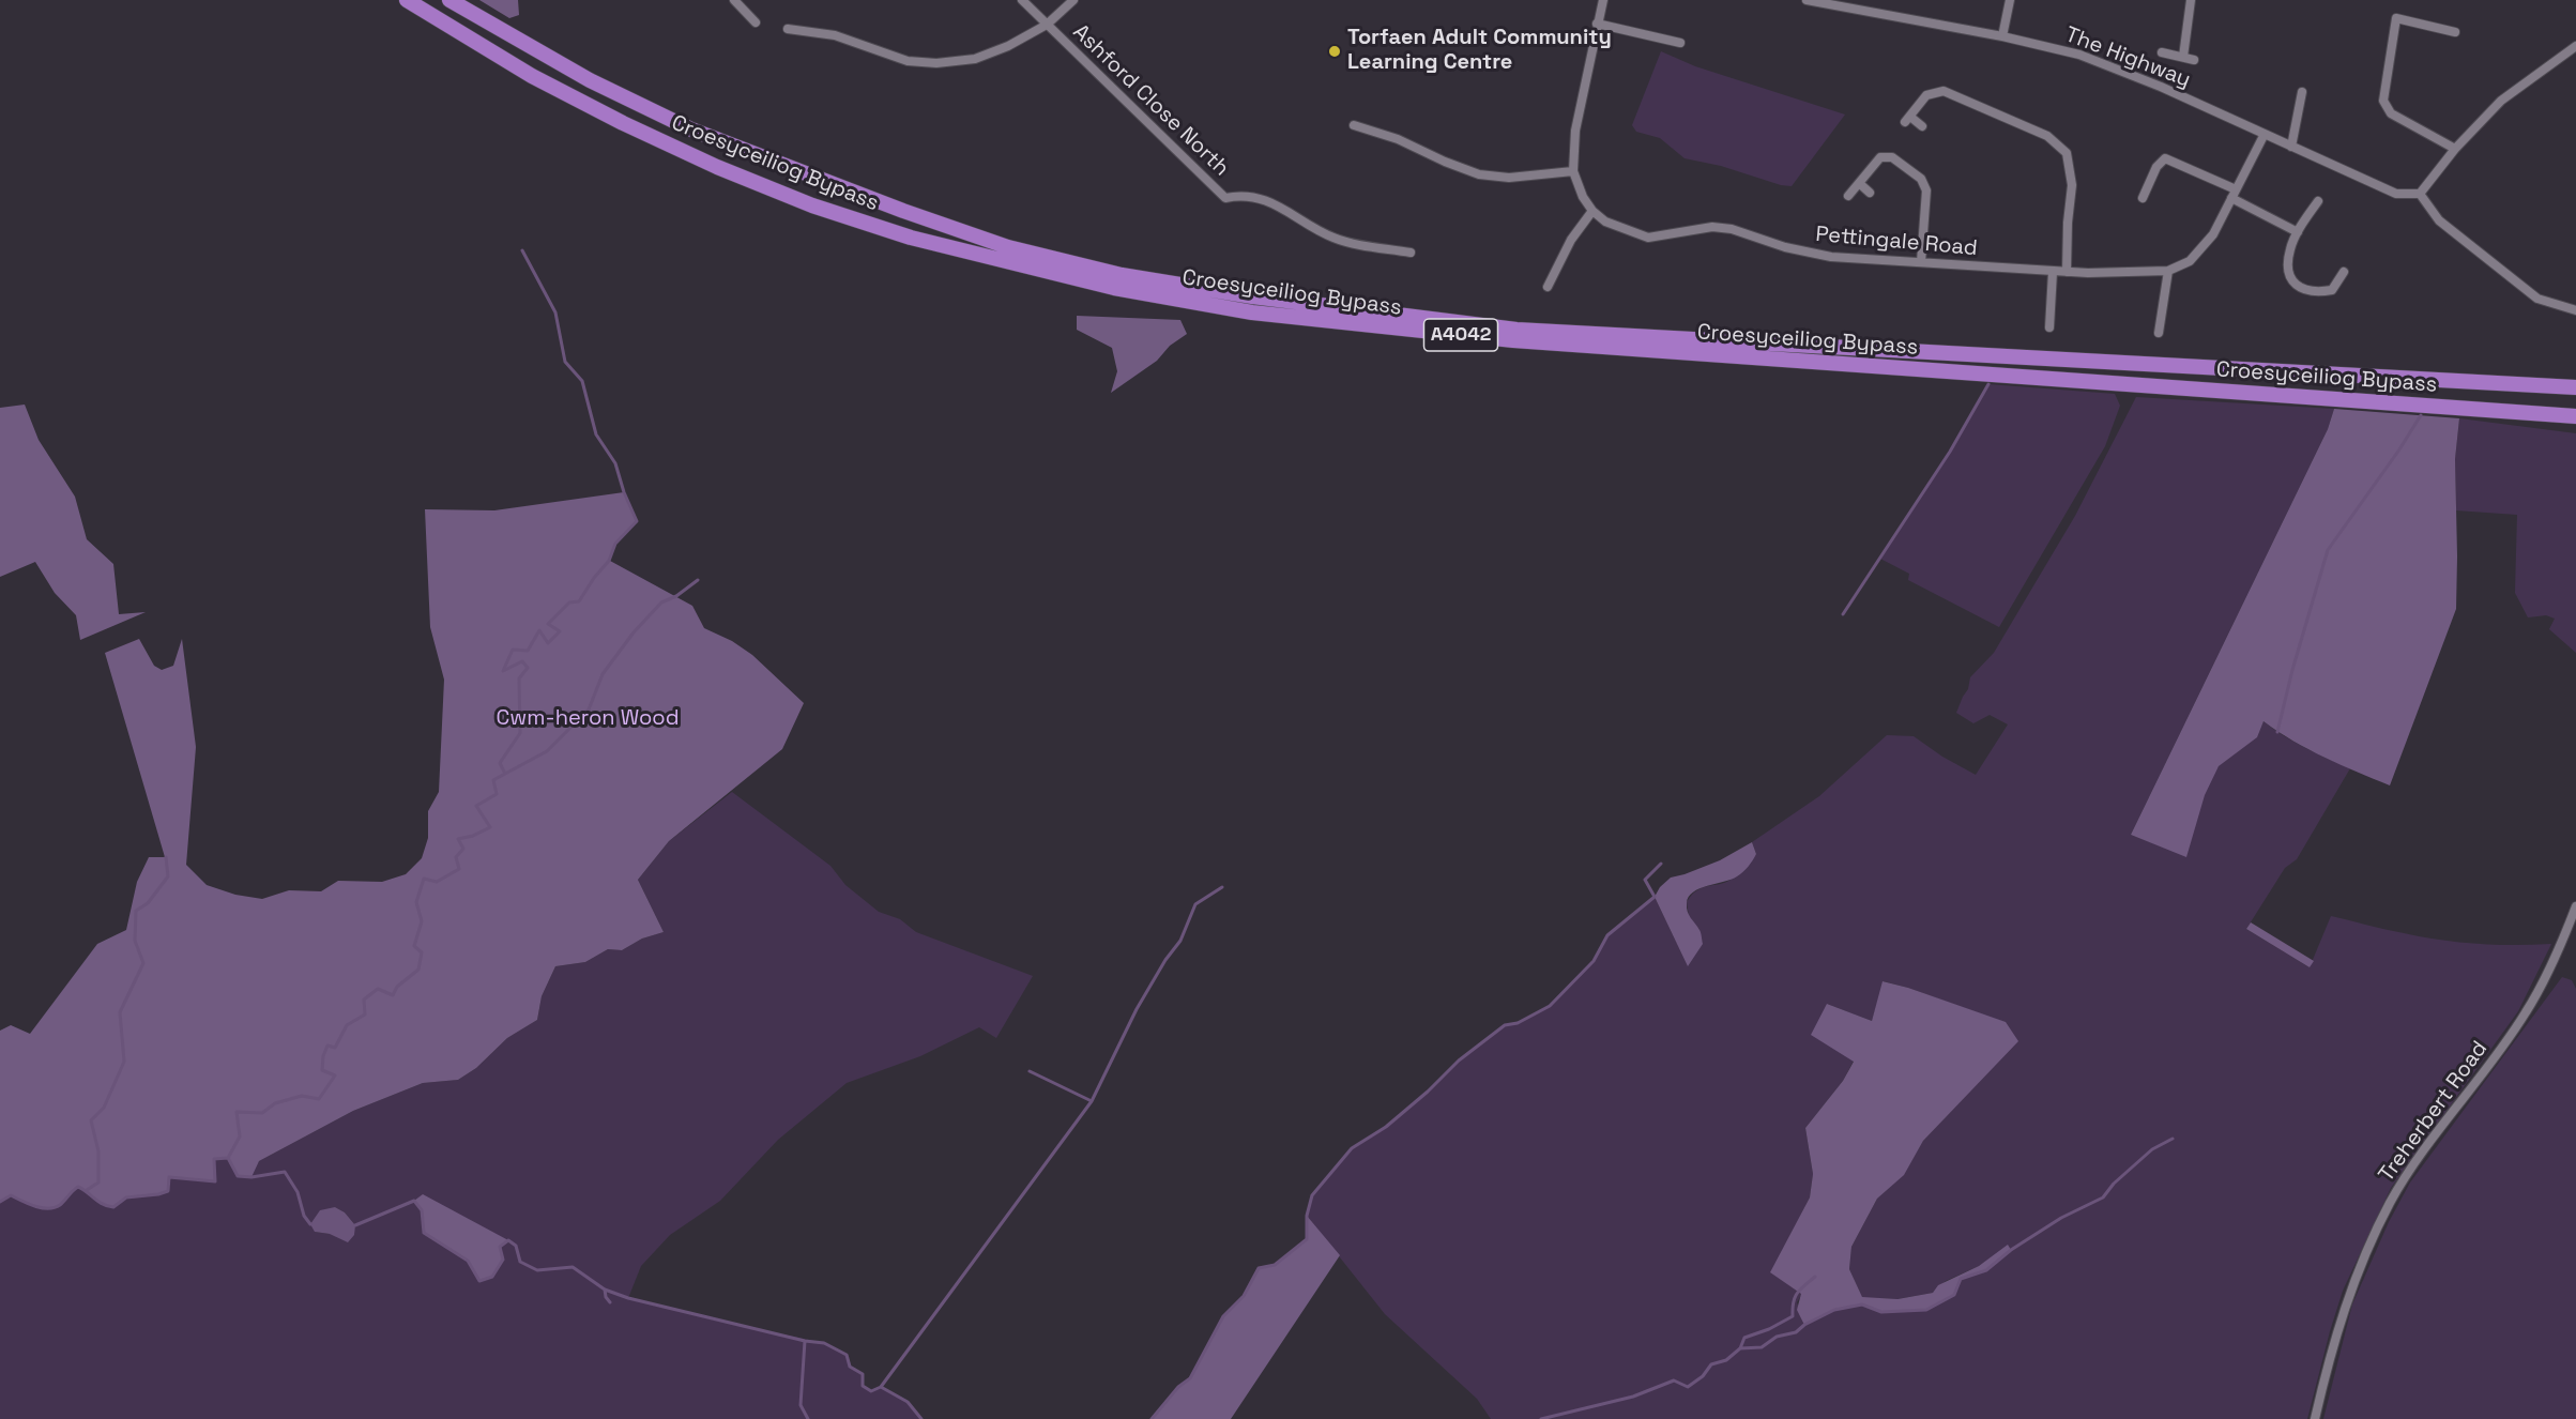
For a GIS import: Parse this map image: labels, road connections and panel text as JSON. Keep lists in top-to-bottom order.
{
  "streets": {
    "highway": ["Croesyceiliog Bypass", "A4042"],
    "street": [
      "The Highway",
      "Ashford Close North",
      "Pettingale Road",
      "Treherbert Road"
    ]
  },
  "parks": ["Cwm-heron Wood"],
  "places": ["Torfaen Adult Community Learning Centre"]
}
